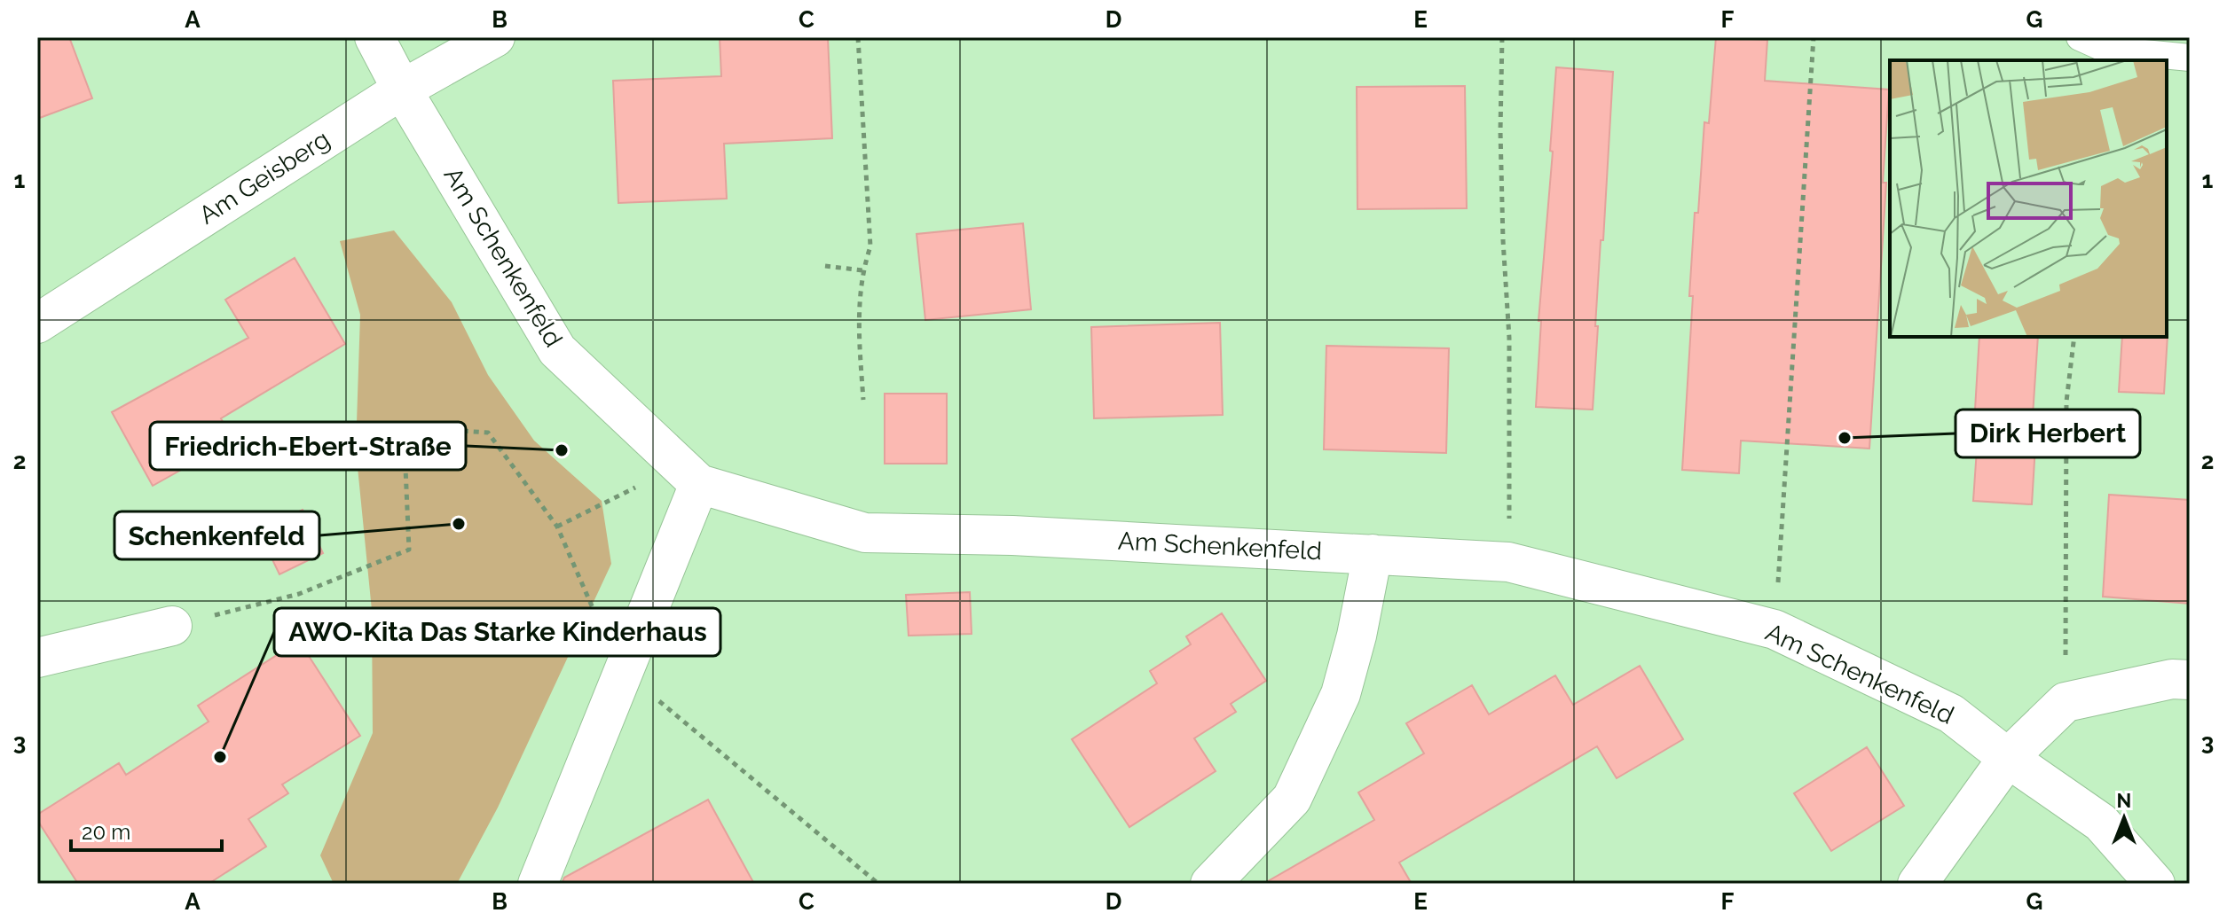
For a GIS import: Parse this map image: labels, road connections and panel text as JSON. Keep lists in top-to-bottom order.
{
  "streets": {
    "street": ["Am Geisberg", "Am Schenkenfeld"]
  },
  "crossings": [
    ["Am Geisberg", "Am Schenkenfeld"]
  ],
  "places": [
    "Dirk Herbert",
    "Friedrich-Ebert-Straße",
    "Schenkenfeld",
    "AWO-Kita Das Starke Kinderhaus"
  ],
  "scale_bar": "20 m",
  "north": "top",
  "grid": {
    "columns": [
      "A",
      "B",
      "C",
      "D",
      "E",
      "F",
      "G"
    ],
    "rows": ["1", "2", "3"]
  }
}
